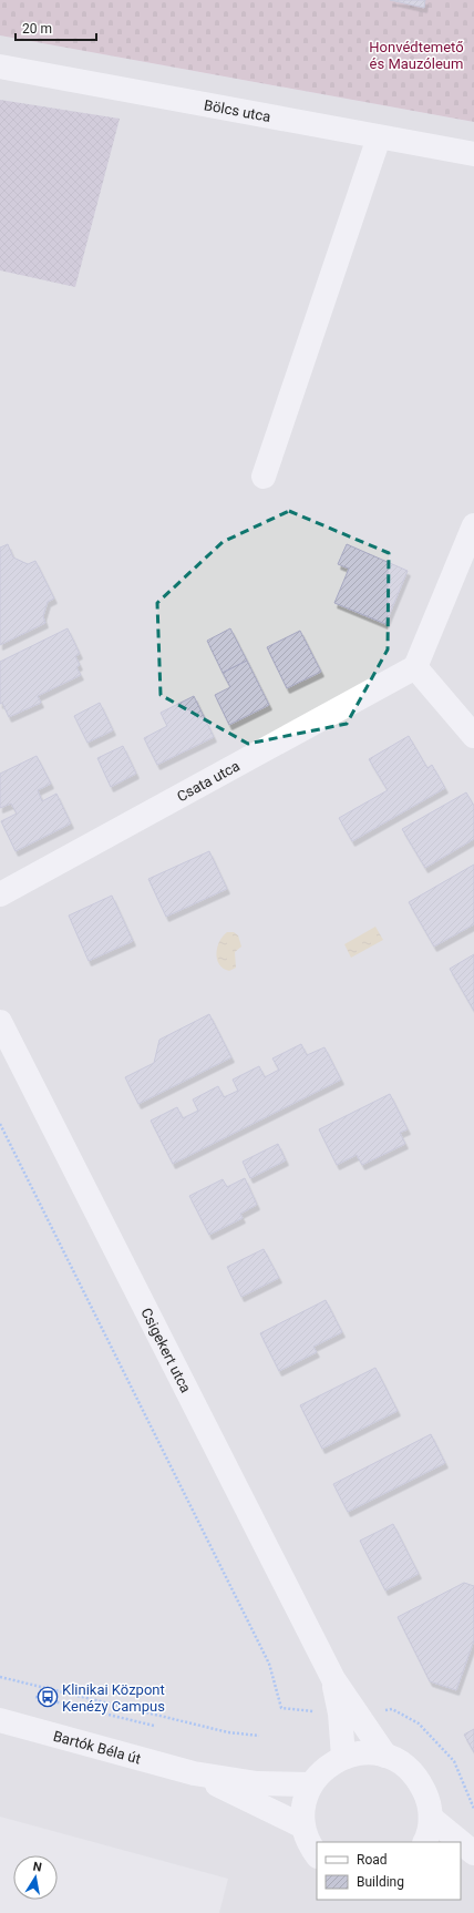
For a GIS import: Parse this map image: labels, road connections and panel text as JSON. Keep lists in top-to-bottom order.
{
  "streets": {
    "street": [
      "Bölcs utca",
      "Csata utca",
      "Csigekert utca",
      "Bartók Béla út"
    ]
  },
  "parks": ["Honvédtemető és Mauzóleum"],
  "places": {
    "bus stop": ["Klinikai Központ Kenézy Campus"]
  },
  "legend": ["Road", "Building"],
  "scale_bar": "20 m",
  "north": "top"
}
